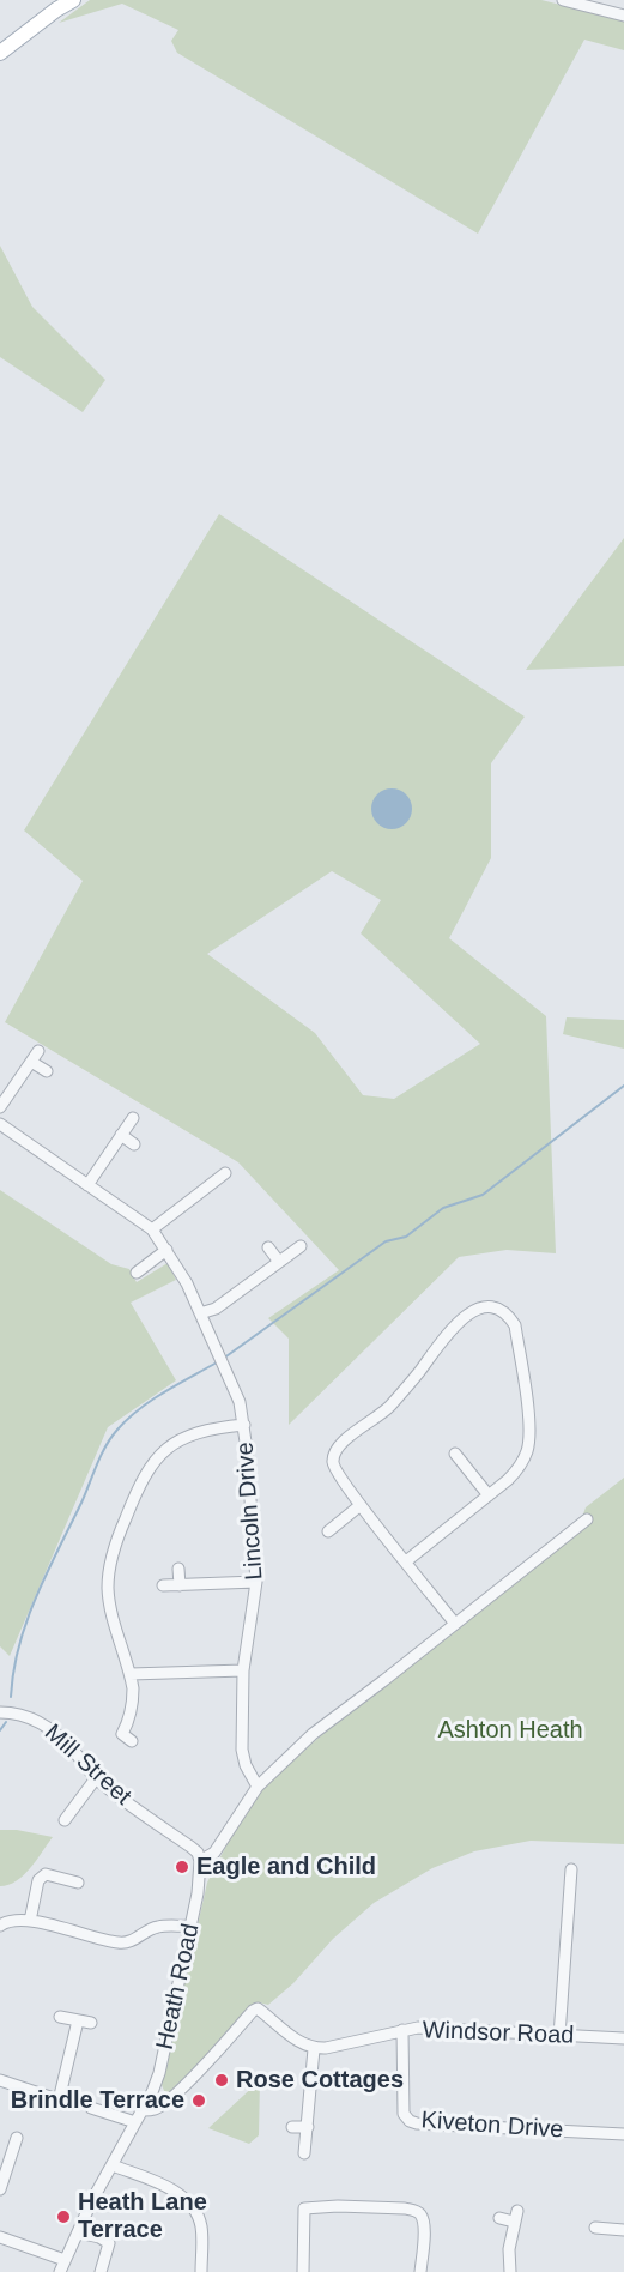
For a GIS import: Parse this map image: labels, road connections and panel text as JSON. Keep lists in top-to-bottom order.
{
  "streets": {
    "street": [
      "Lincoln Drive",
      "Mill Street",
      "Heath Road",
      "Windsor Road",
      "Kiveton Drive"
    ]
  },
  "crossings": [
    ["Mill Street", "Heath Road"],
    ["Heath Road", "Windsor Road"],
    ["Windsor Road", "Kiveton Drive"]
  ],
  "parks": ["Ashton Heath"],
  "places": [
    "Eagle and Child",
    "Rose Cottages",
    "Brindle Terrace",
    "Heath Lane Terrace"
  ]
}
